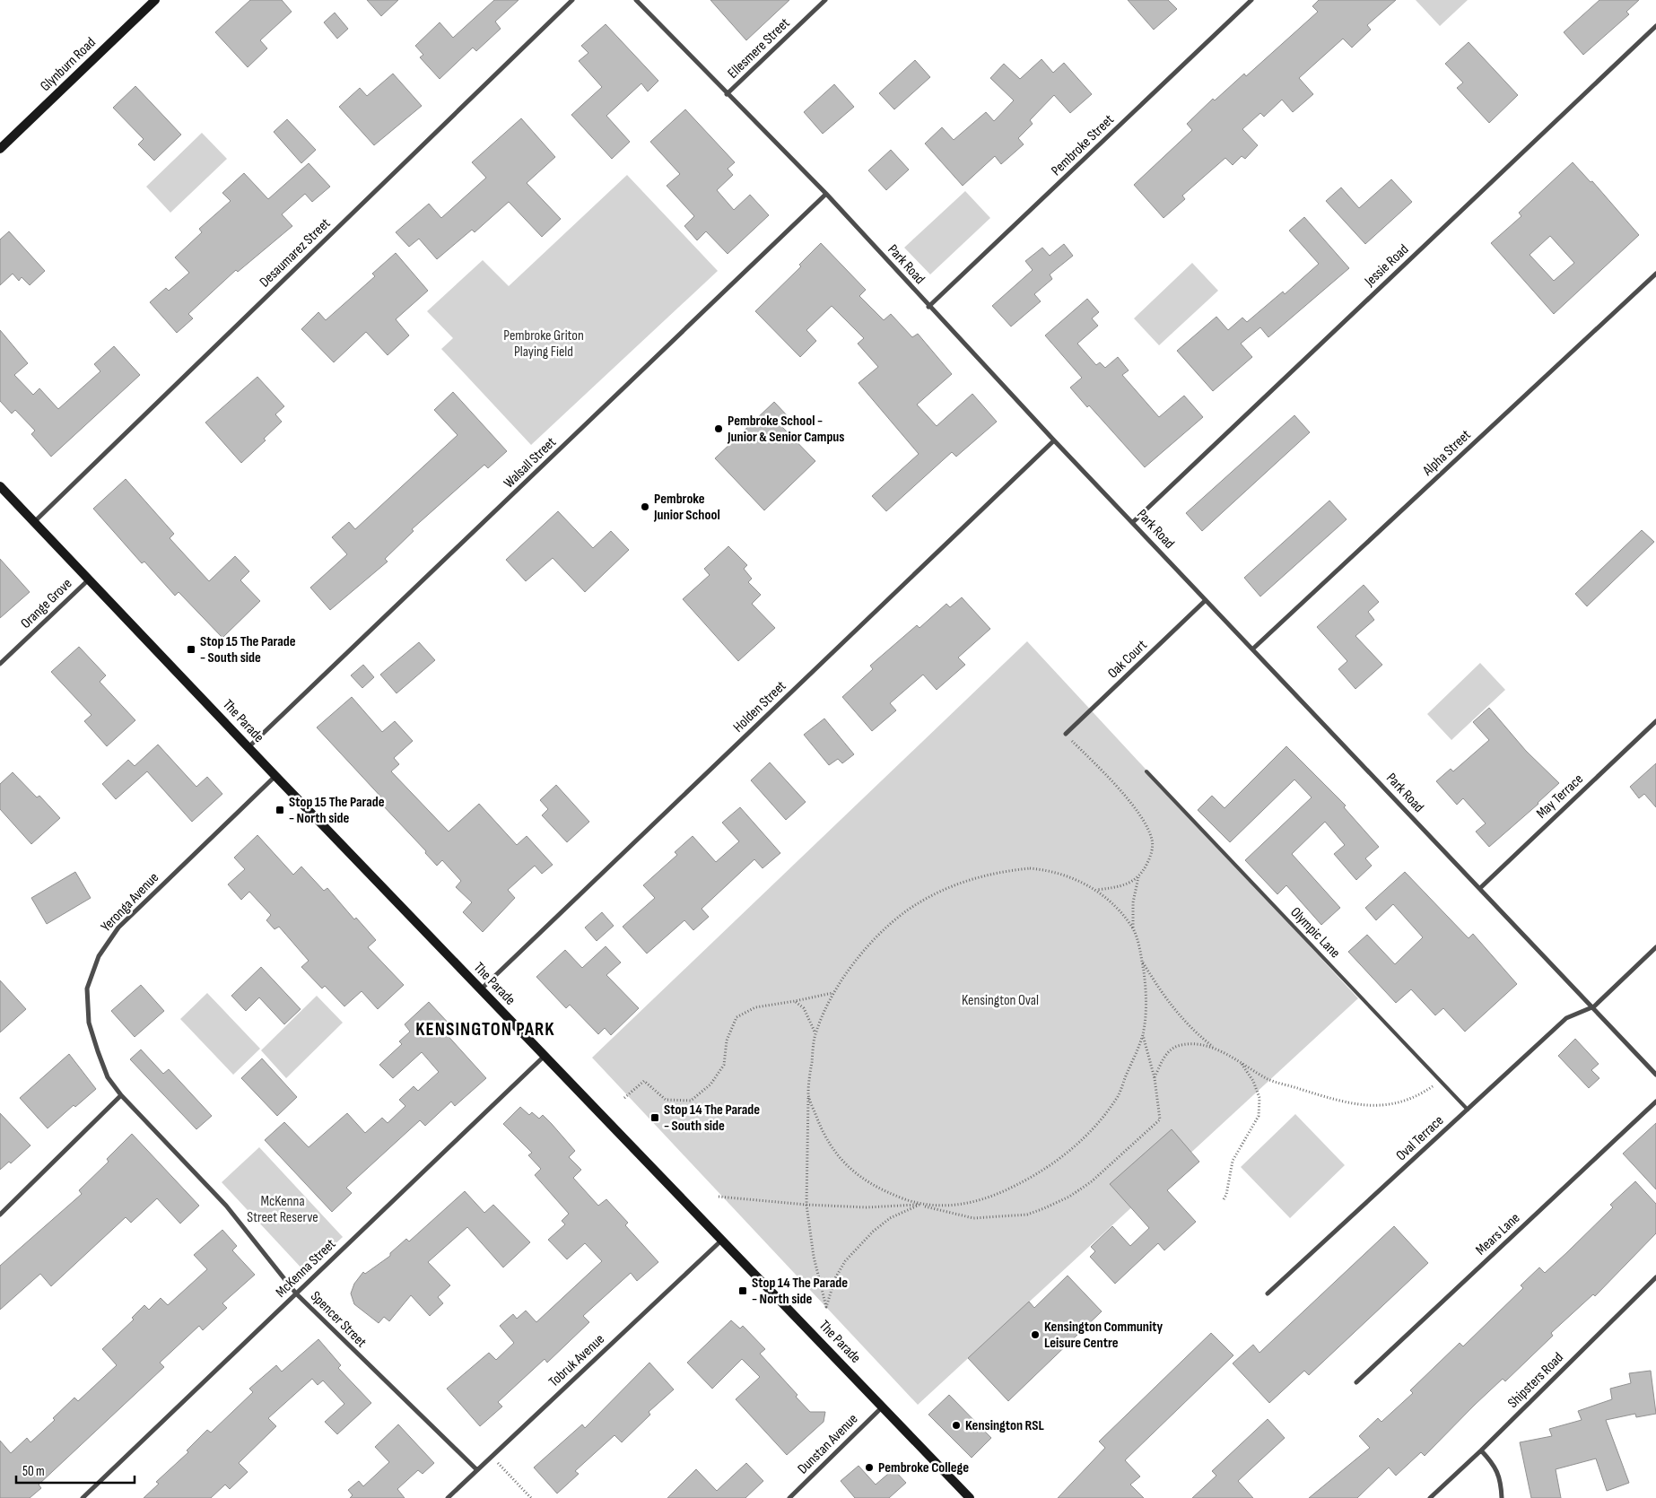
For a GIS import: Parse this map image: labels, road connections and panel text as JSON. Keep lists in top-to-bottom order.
{
  "streets": {
    "main road": ["Glynburn Road", "The Parade"],
    "street": [
      "Ellesmere Street",
      "Pembroke Street",
      "Desaumarez Street",
      "Park Road",
      "Jessie Road",
      "Alpha Street",
      "Walsall Street",
      "Orange Grove",
      "Oak Court",
      "Holden Street",
      "May Terrace",
      "Yeronga Avenue",
      "Oval Terrace",
      "Mears Lane",
      "McKenna Street",
      "Spencer Street",
      "Tobruk Avenue",
      "Shipsters Road",
      "Dunstan Avenue"
    ],
    "lane": ["Olympic Lane"]
  },
  "crossings": [
    ["Ellesmere Street", "Park Road"],
    ["Pembroke Street", "Park Road"],
    ["Desaumarez Street", "The Parade"],
    ["Park Road", "Jessie Road"],
    ["Park Road", "Alpha Street"],
    ["Park Road", "Walsall Street"],
    ["Park Road", "Oak Court"],
    ["Park Road", "Holden Street"],
    ["Park Road", "May Terrace"],
    ["Park Road", "Oval Terrace"],
    ["Walsall Street", "The Parade"],
    ["Orange Grove", "The Parade"],
    ["Holden Street", "The Parade"],
    ["The Parade", "Yeronga Avenue"],
    ["The Parade", "McKenna Street"],
    ["The Parade", "Tobruk Avenue"],
    ["The Parade", "Dunstan Avenue"],
    ["Yeronga Avenue", "Spencer Street"],
    ["Olympic Lane", "Oval Terrace"],
    ["McKenna Street", "Spencer Street"],
    ["Spencer Street", "Tobruk Avenue"]
  ],
  "districts": ["KENSINGTON PARK"],
  "parks": ["Pembroke Griton Playing Field", "Kensington Oval", "McKenna Street Reserve"],
  "places": {
    "other": [
      "Pembroke School - Junior & Senior Campus",
      "Pembroke Junior School",
      "Kensington Community Leisure Centre",
      "Kensington RSL",
      "Pembroke College"
    ],
    "transit": [
      "Stop 15 The Parade - South side",
      "Stop 15 The Parade - North side",
      "Stop 14 The Parade - South side",
      "Stop 14 The Parade - North side"
    ]
  },
  "scale_bar": "50 m"
}
